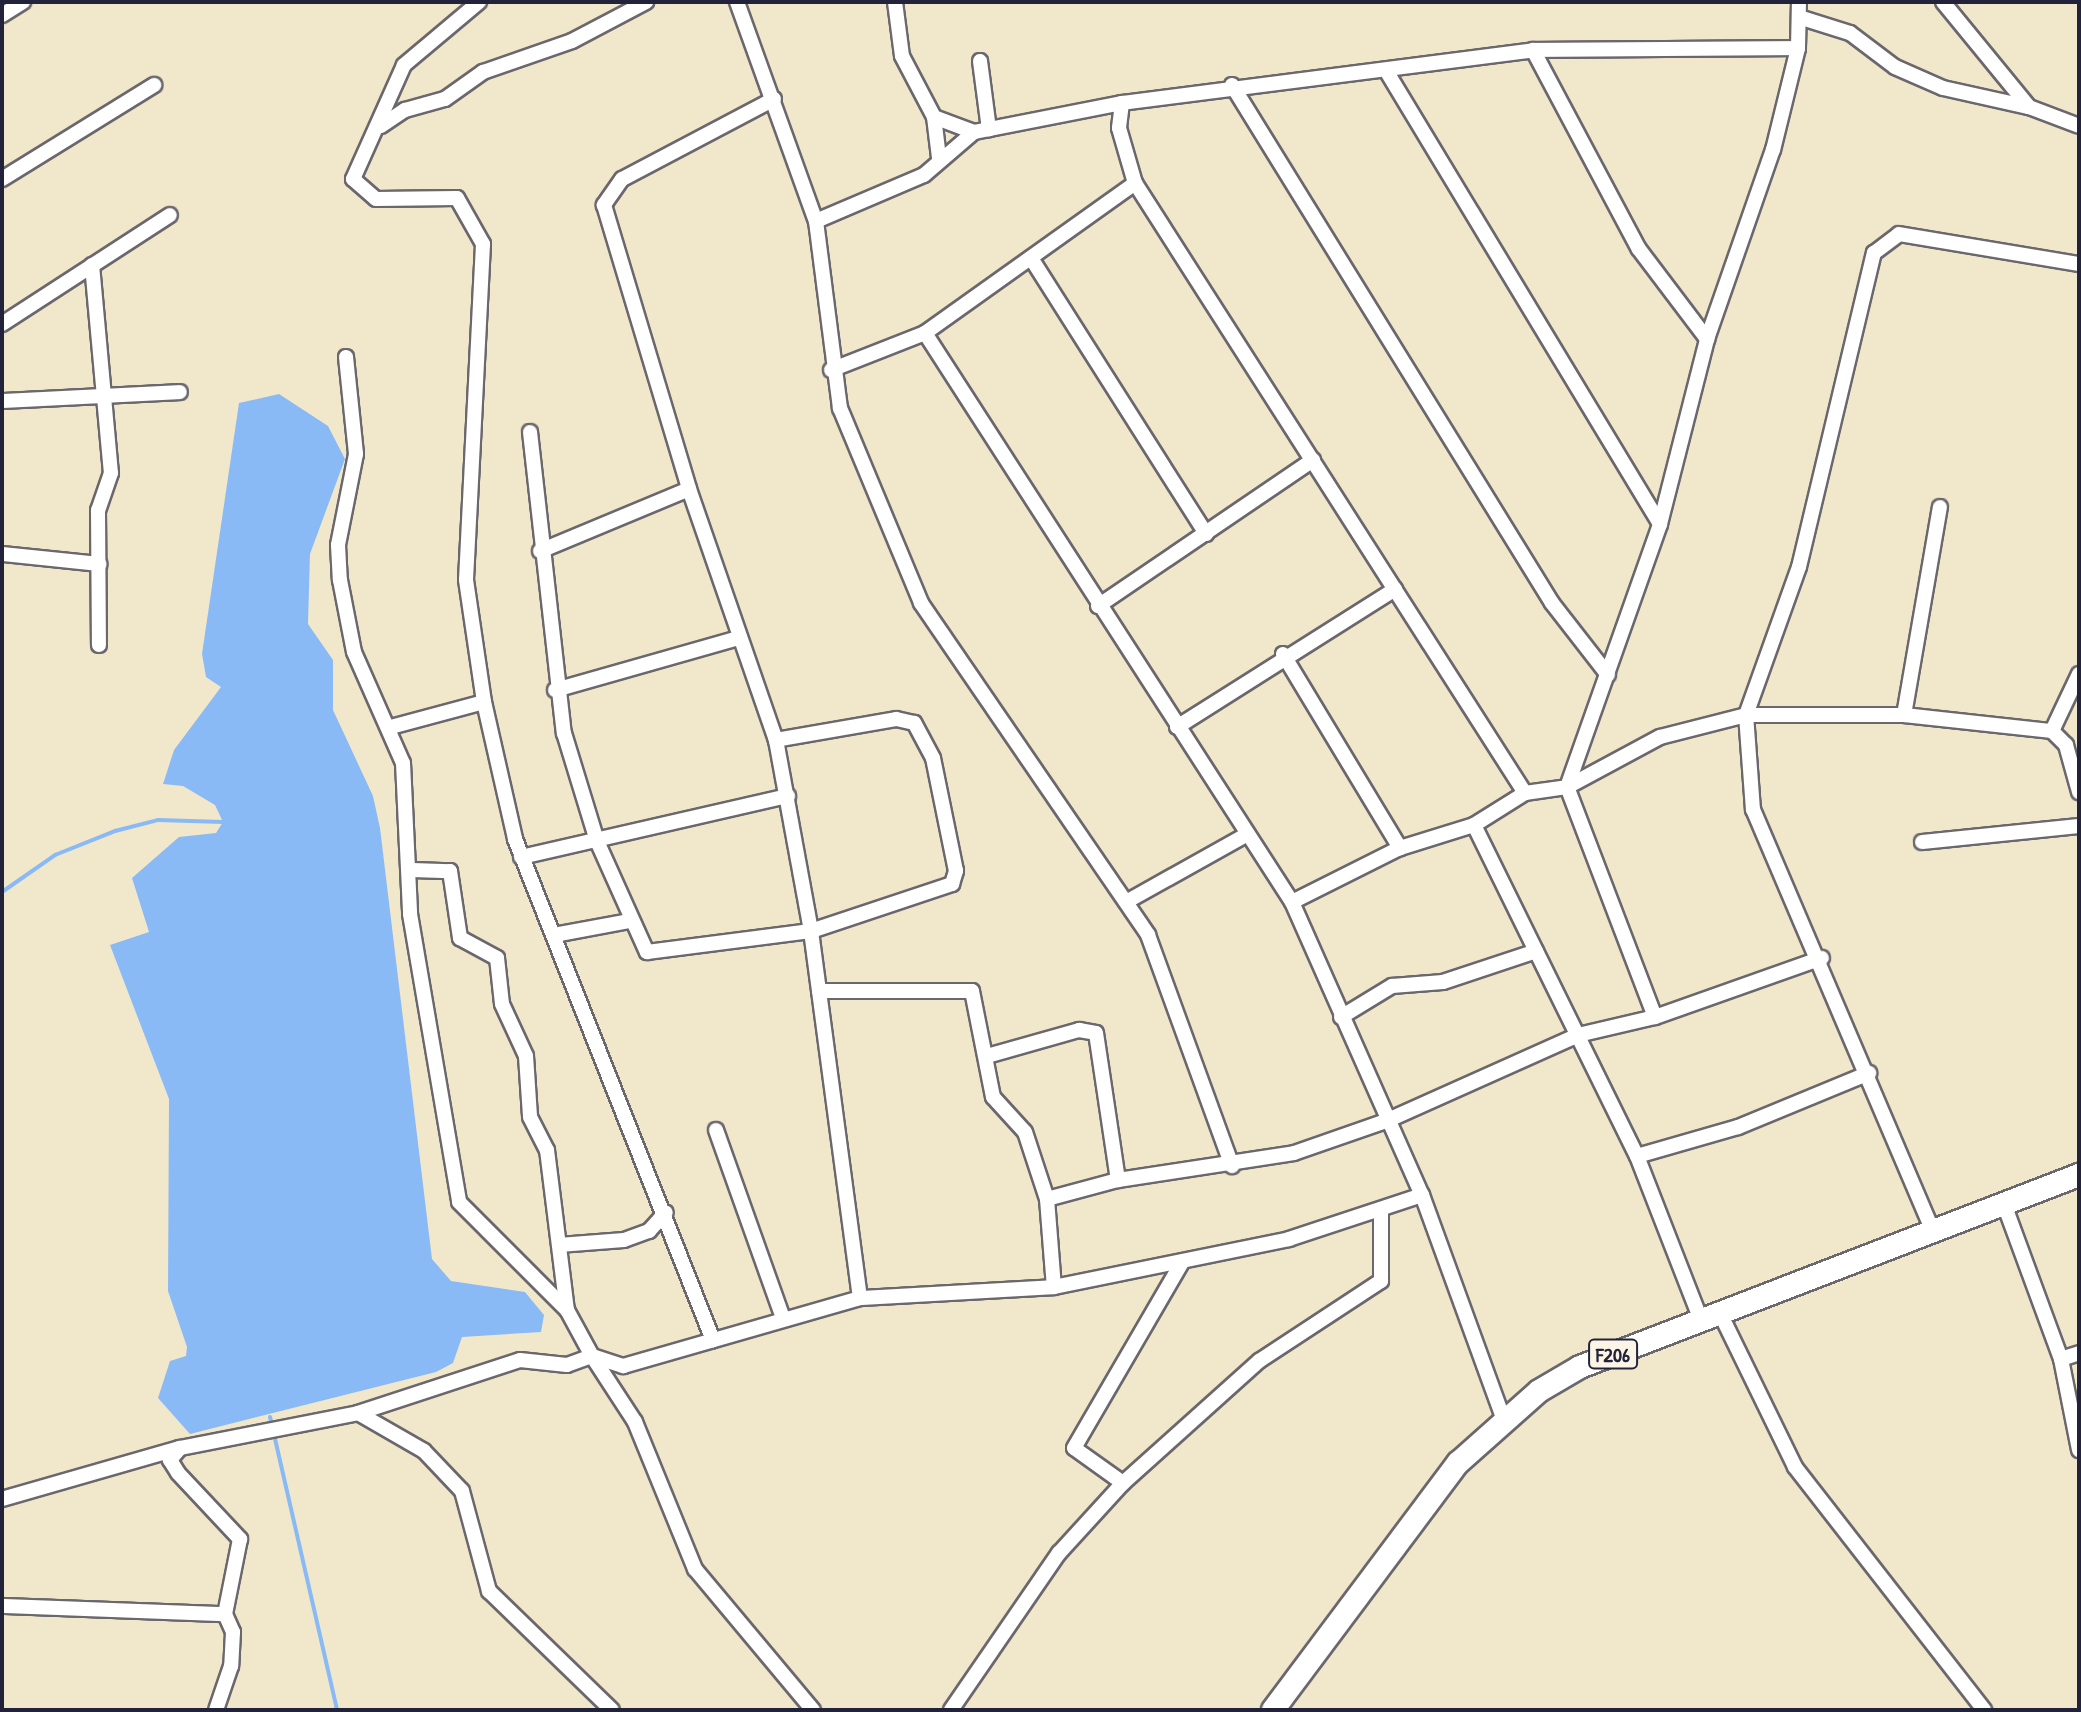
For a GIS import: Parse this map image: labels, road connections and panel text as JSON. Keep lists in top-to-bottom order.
{
  "streets": {
    "main road": ["F206"]
  }
}
